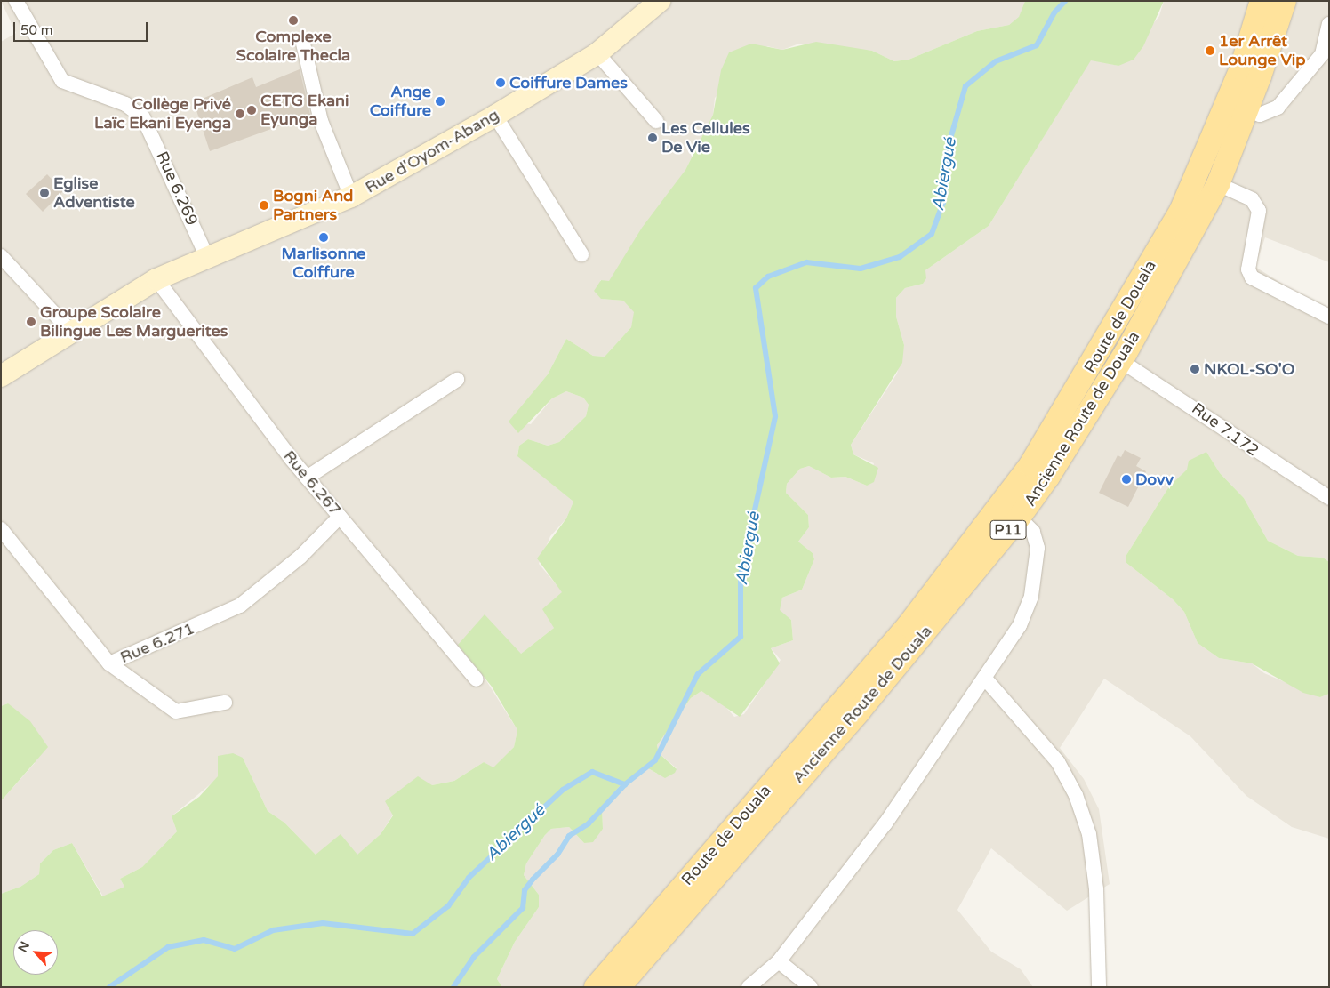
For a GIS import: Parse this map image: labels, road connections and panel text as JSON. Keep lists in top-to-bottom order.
{
  "streets": {
    "main road": [
      "Rue d'Oyom-Abang",
      "Route de Douala",
      "Ancienne Route de Douala",
      "P11"
    ],
    "street": [
      "Rue 6.269",
      "Rue 7.172",
      "Rue 6.267",
      "Rue 6.271"
    ]
  },
  "crossings": [
    ["Rue d'Oyom-Abang", "Rue 6.269"],
    ["Rue d'Oyom-Abang", "Rue 6.267"],
    ["Route de Douala", "Ancienne Route de Douala"],
    ["Ancienne Route de Douala", "Rue 7.172"],
    ["Rue 6.267", "Rue 6.271"]
  ],
  "water": ["Abiergué"],
  "places": [
    "Complexe Scolaire Thecla",
    "1er Arrêt Lounge Vip",
    "Coiffure Dames",
    "Ange Coiffure",
    "CETG Ekani Eyunga",
    "Collège Privé Laïc Ekani Eyenga",
    "Les Cellules De Vie",
    "Eglise Adventiste",
    "Bogni And Partners",
    "Marlisonne Coiffure",
    "Groupe Scolaire Bilingue Les Marguerites",
    "NKOL-SO'O",
    "Dovv"
  ],
  "scale_bar": "50 m",
  "north": "top left"
}
